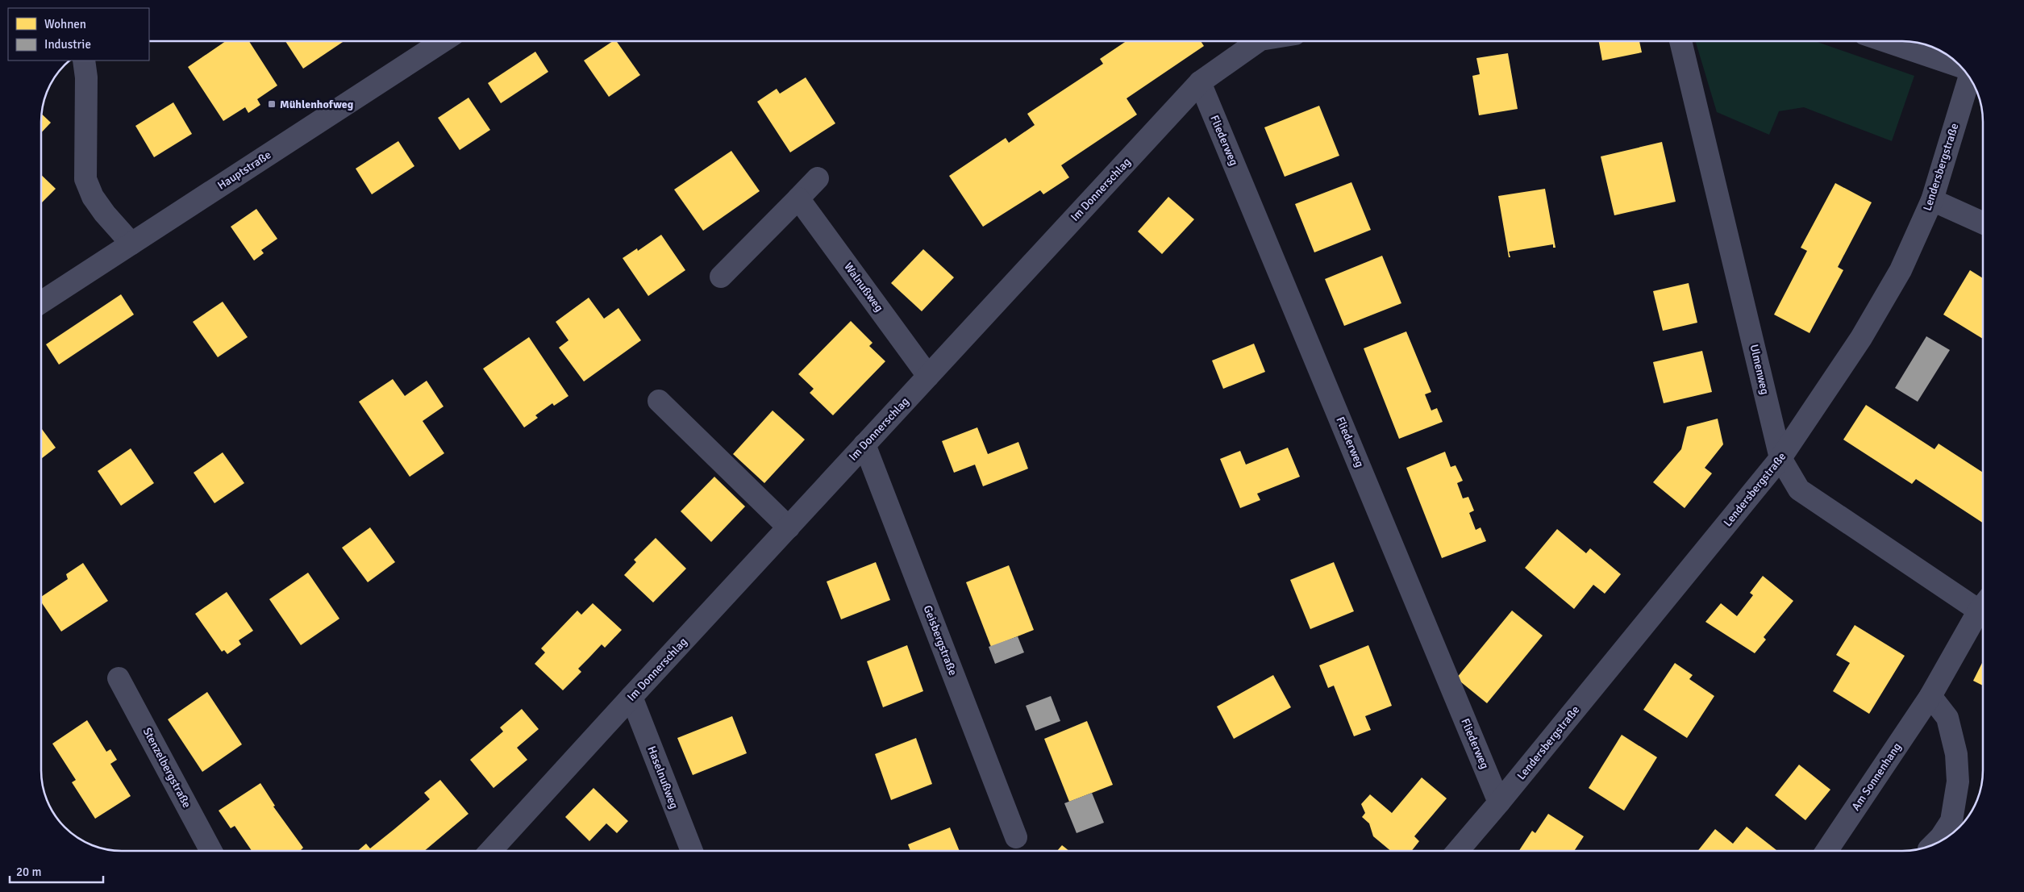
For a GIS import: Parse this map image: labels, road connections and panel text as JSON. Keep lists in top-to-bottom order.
{
  "streets": {
    "street": [
      "Fliederweg",
      "Lendersbergstraße",
      "Hauptstraße",
      "Im Donnerschlag",
      "Walnußweg",
      "Ulmenweg",
      "Geisbergstraße",
      "Stenzelbergstraße",
      "Am Sonnenhang",
      "Haselnußweg"
    ]
  },
  "crossings": [
    ["Fliederweg", "Lendersbergstraße"],
    ["Fliederweg", "Im Donnerschlag"],
    ["Lendersbergstraße", "Ulmenweg"],
    ["Im Donnerschlag", "Walnußweg"],
    ["Im Donnerschlag", "Geisbergstraße"],
    ["Im Donnerschlag", "Haselnußweg"]
  ],
  "places": {
    "transit": ["Mühlenhofweg"]
  },
  "legend": ["Wohnen", "Industrie"],
  "scale_bar": "20 m"
}
